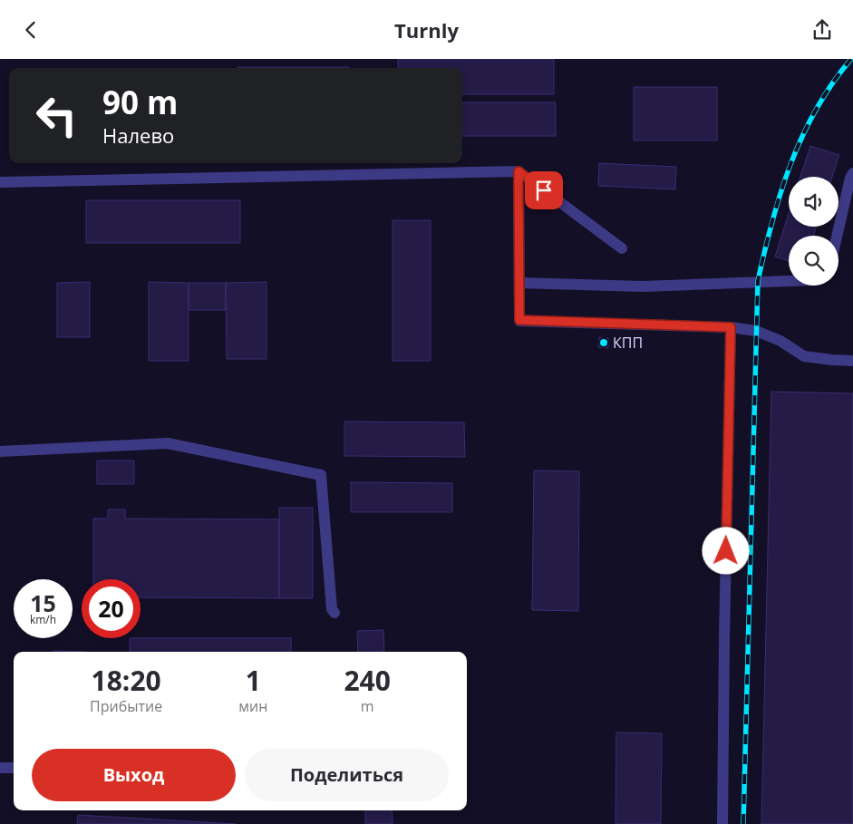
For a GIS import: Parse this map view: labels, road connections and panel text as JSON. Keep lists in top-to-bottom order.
{
  "places": ["КПП"],
  "page": {
    "header": "Turnly",
    "turn": ["90 m", "Налево"],
    "speed": "15 km/h",
    "limit": "20",
    "eta": [
      "18:20",
      "Прибытие",
      "1",
      "мин",
      "240",
      "m"
    ],
    "buttons": ["Выход", "Поделиться"]
  }
}
